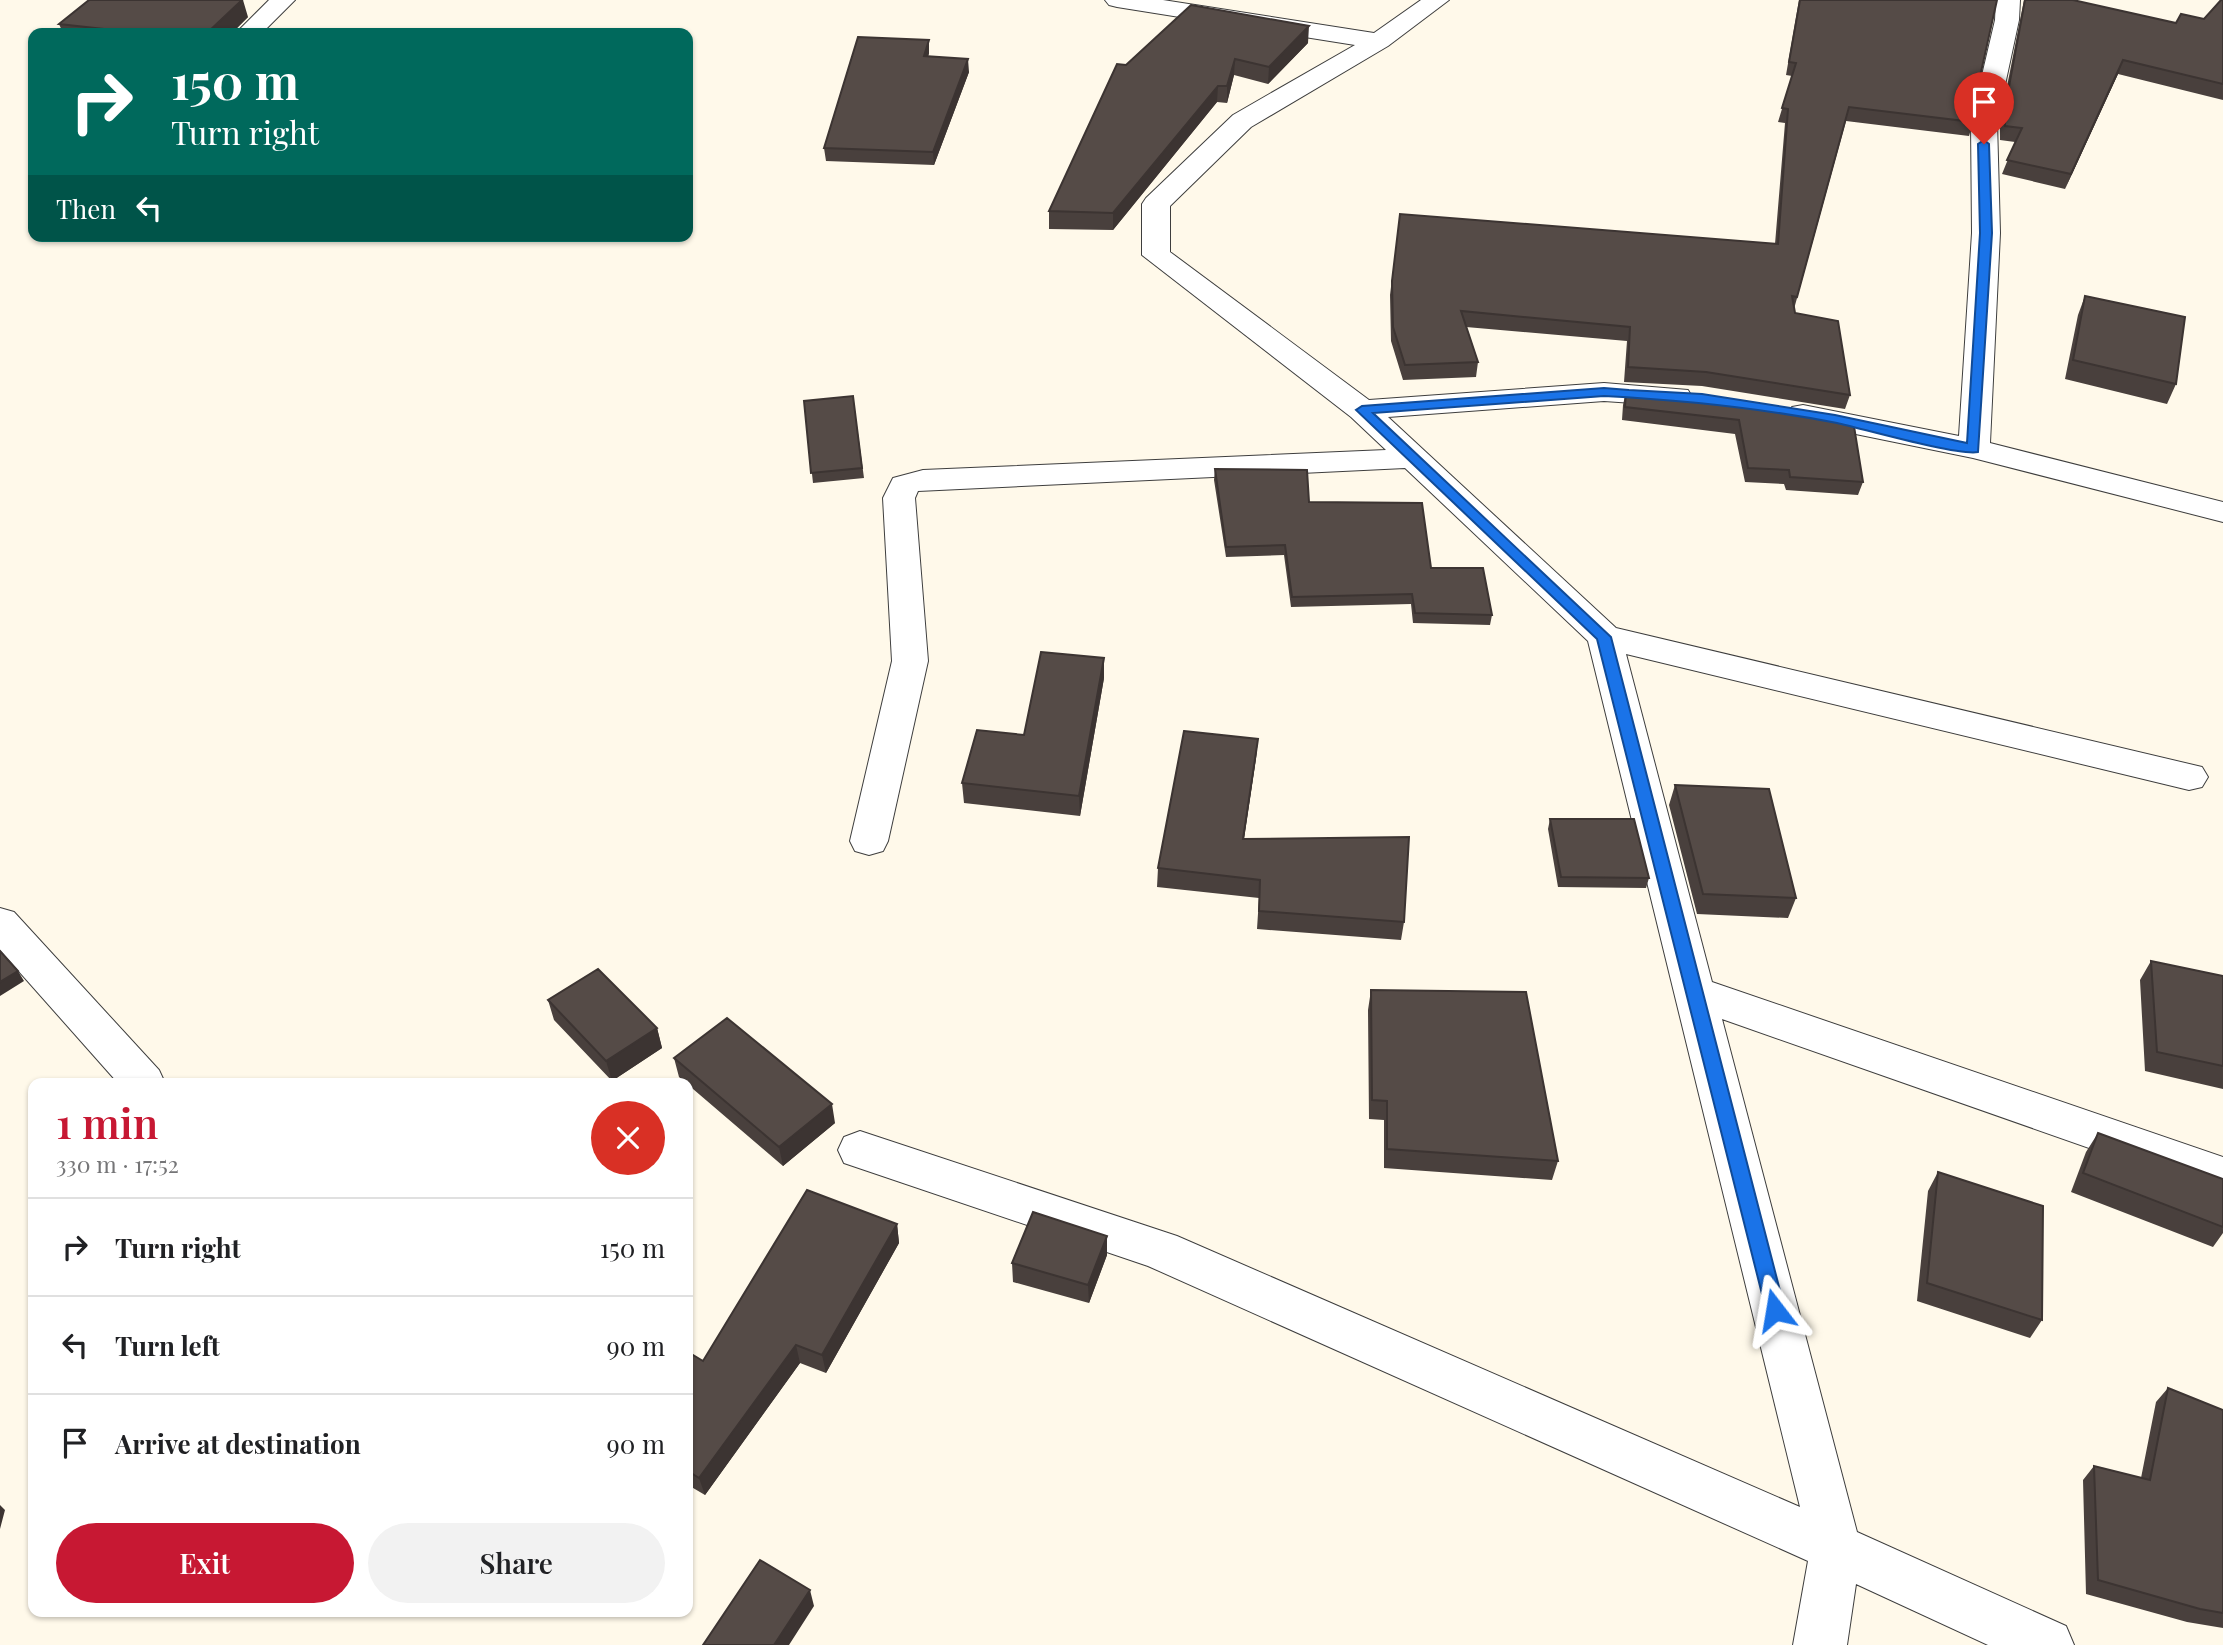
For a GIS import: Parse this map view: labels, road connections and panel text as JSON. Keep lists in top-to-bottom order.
{
  "page": {
    "turn": ["150 m", "Turn right"],
    "then": "Then",
    "heading": ["1 min", "330 m · 17:52"],
    "list": [
      {
        "name": "Turn right",
        "value": "150 m"
      },
      {
        "name": "Turn left",
        "value": "90 m"
      },
      {
        "name": "Arrive at destination",
        "value": "90 m"
      }
    ],
    "buttons": ["Exit", "Share"]
  }
}
